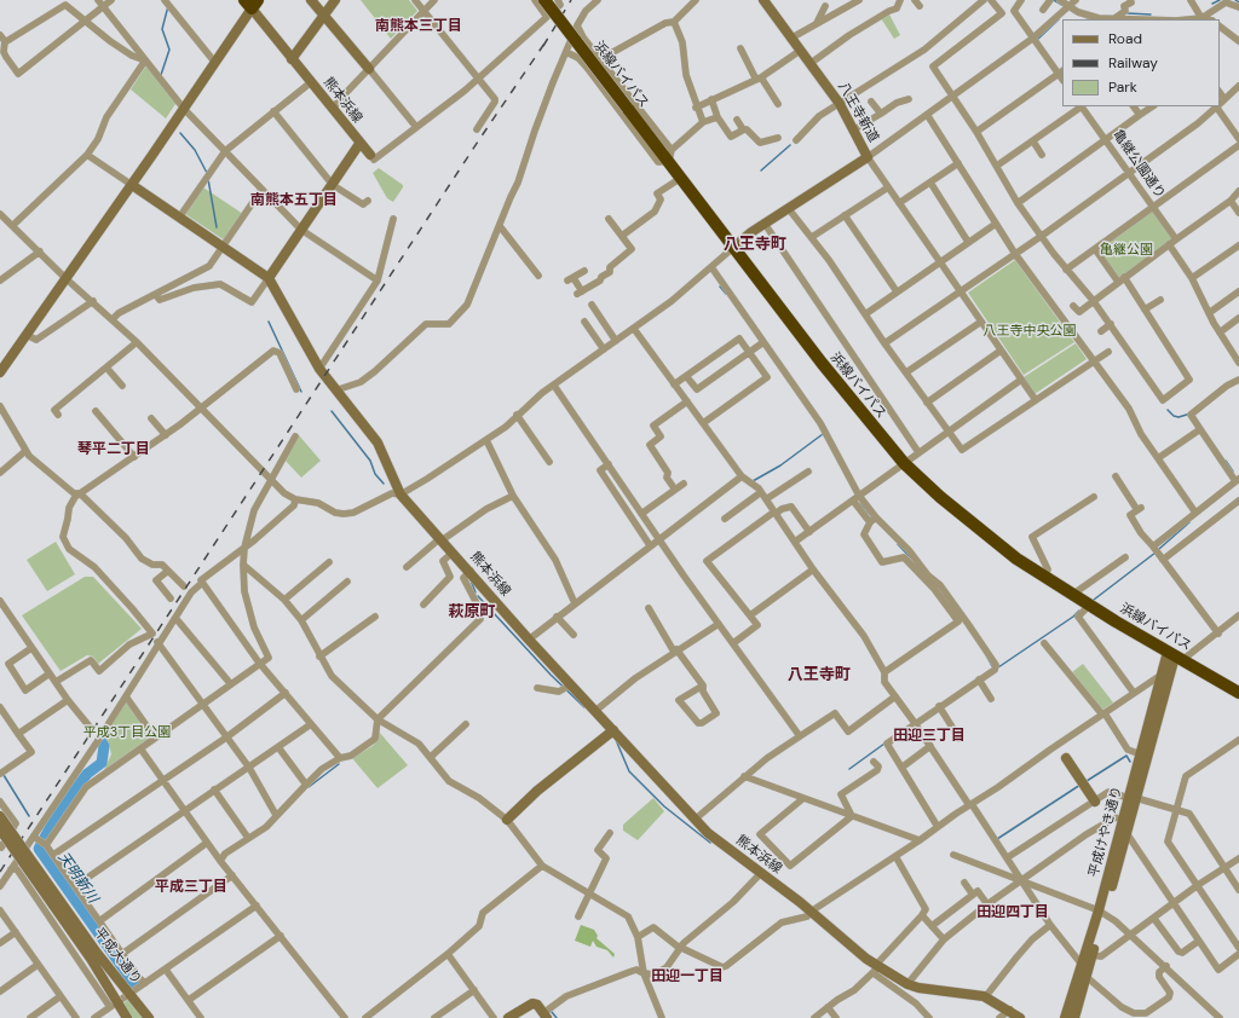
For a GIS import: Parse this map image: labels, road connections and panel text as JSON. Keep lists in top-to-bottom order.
{
  "streets": {
    "highway": ["浜線バイパス"],
    "street": [
      "熊本浜線",
      "八王寺新道",
      "亀継公園通り",
      "平成けやき通り",
      "平成大通り"
    ]
  },
  "crossings": [
    ["浜線バイパス", "八王寺新道"],
    ["浜線バイパス", "平成けやき通り"]
  ],
  "districts": [
    "南熊本三丁目",
    "南熊本五丁目",
    "八王寺町",
    "琴平二丁目",
    "萩原町",
    "八王寺町",
    "田迎三丁目",
    "平成三丁目",
    "田迎四丁目",
    "田迎一丁目"
  ],
  "water": ["天明新川"],
  "parks": ["亀継公園", "八王寺中央公園", "平成3丁目公園"],
  "legend": ["Road", "Railway", "Park"]
}
